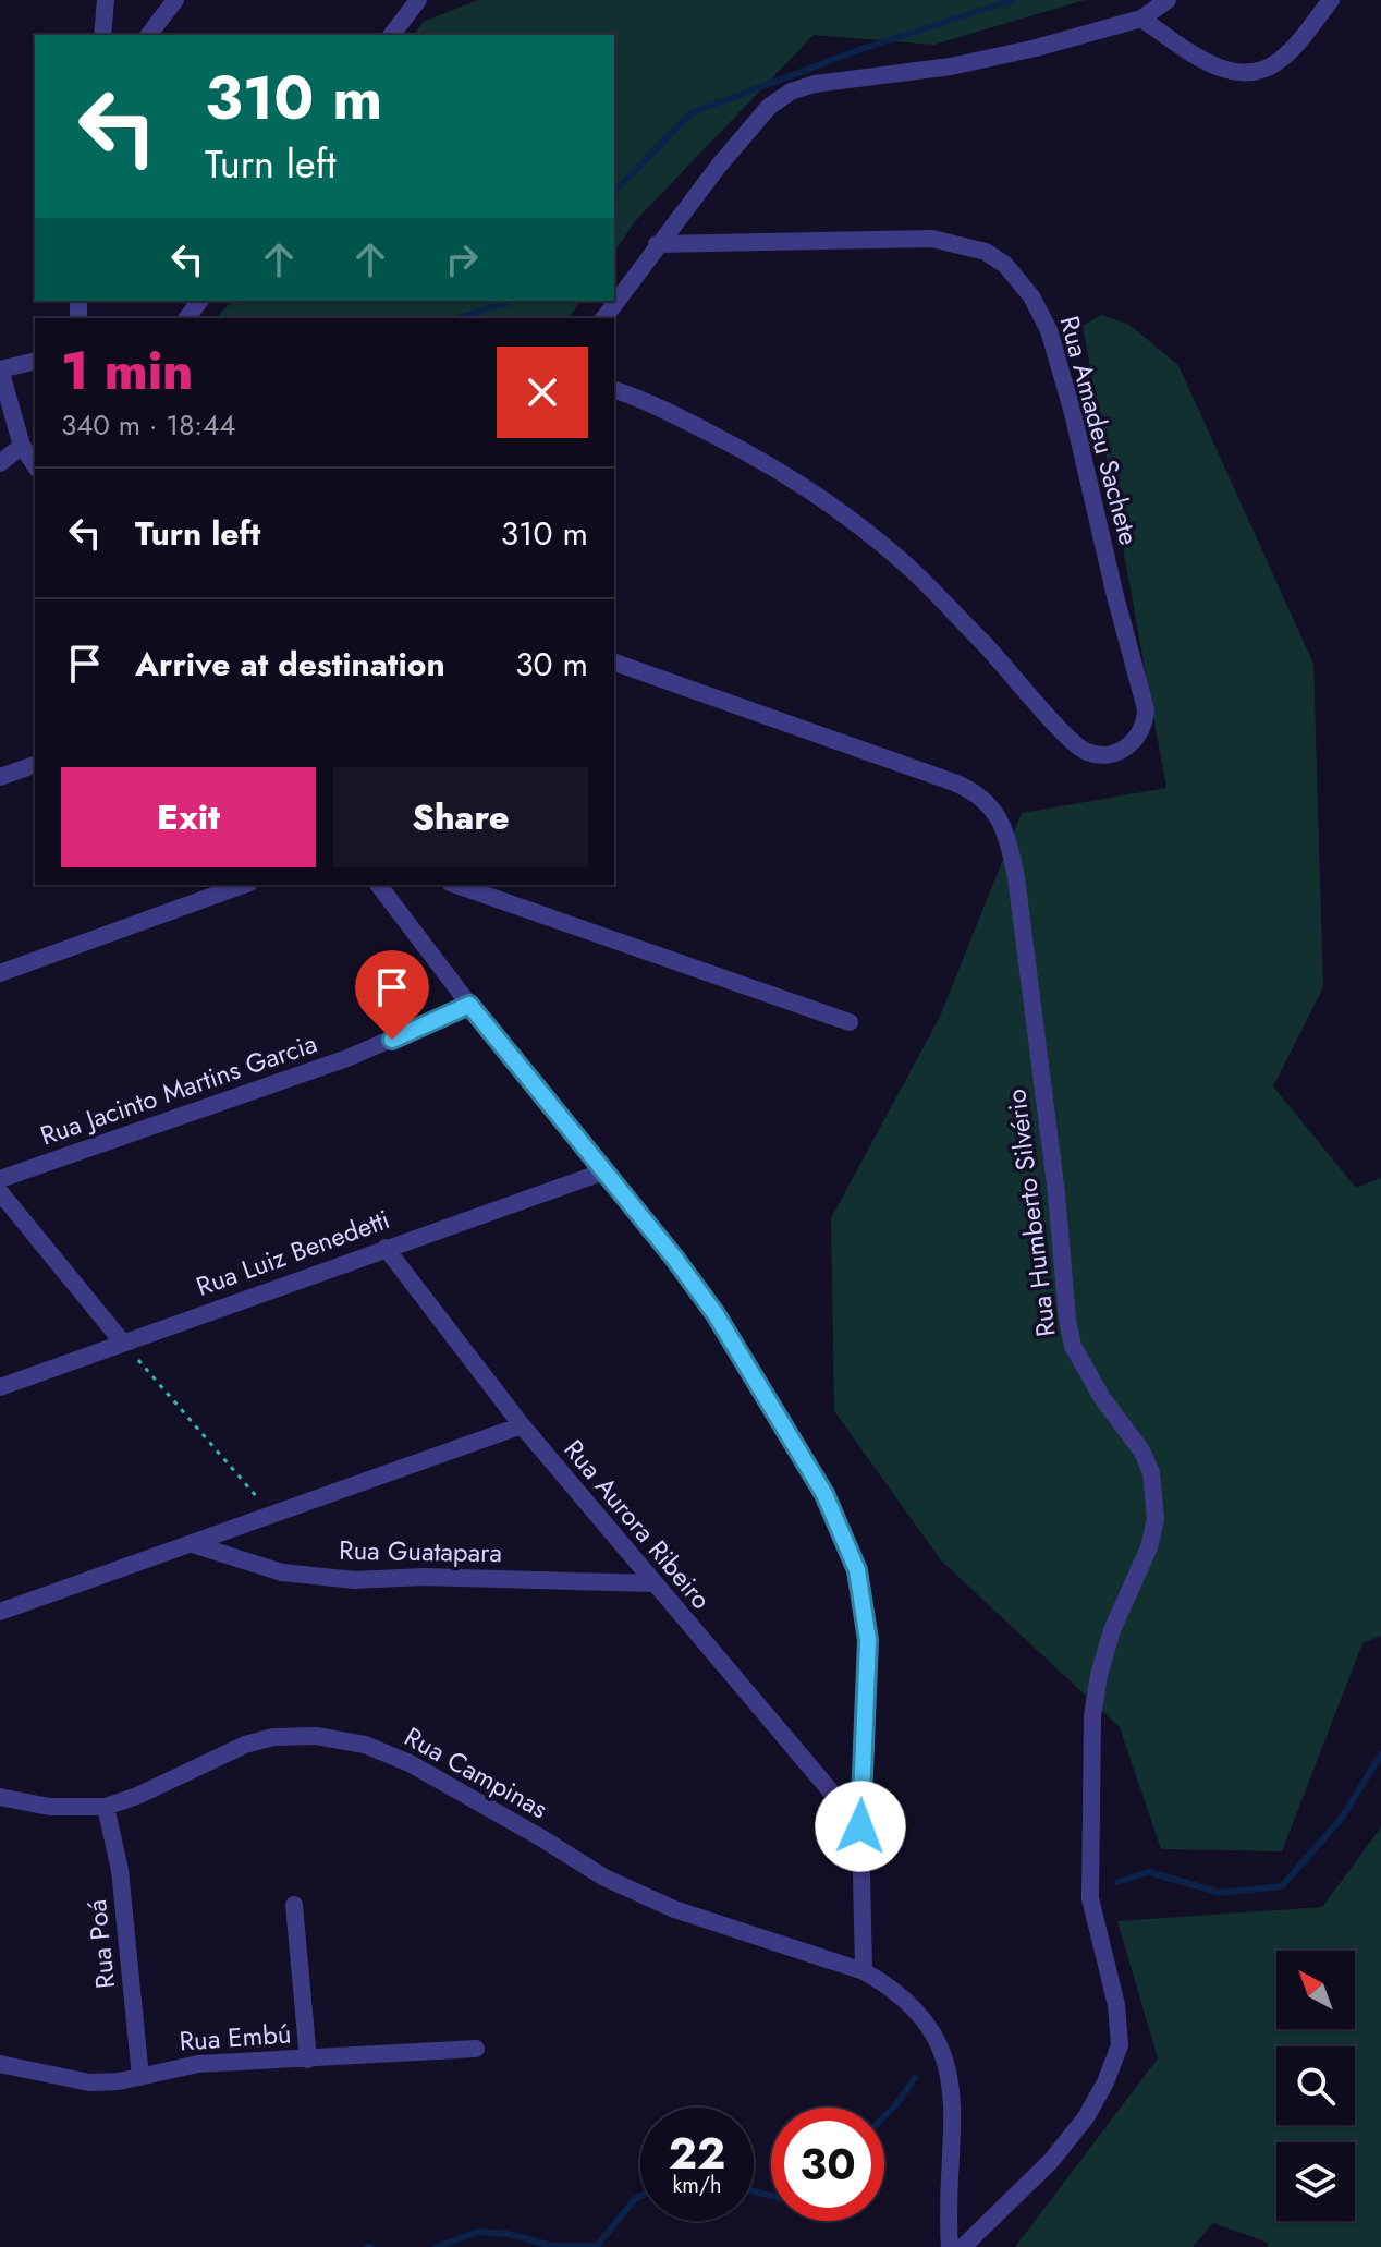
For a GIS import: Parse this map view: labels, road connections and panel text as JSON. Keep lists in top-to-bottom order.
{
  "streets": {
    "street": [
      "Rua Amadeu Sachete",
      "Rua Jacinto Martins Garcia",
      "Rua Humberto Silvério",
      "Rua Luiz Benedetti",
      "Rua Aurora Ribeiro",
      "Rua Guatapara",
      "Rua Campinas",
      "Rua Poá",
      "Rua Embú"
    ]
  },
  "crossings": [
    ["Rua Luiz Benedetti", "Rua Aurora Ribeiro"],
    ["Rua Aurora Ribeiro", "Rua Guatapara"],
    ["Rua Campinas", "Rua Poá"],
    ["Rua Poá", "Rua Embú"]
  ],
  "north": "top left",
  "page": {
    "turn": ["310 m", "Turn left"],
    "heading": ["1 min", "340 m · 18:44"],
    "list": [
      {
        "name": "Turn left",
        "value": "310 m"
      },
      {
        "name": "Arrive at destination",
        "value": "30 m"
      }
    ],
    "buttons": ["Exit", "Share"],
    "speed": "22 km/h",
    "limit": "30"
  }
}
